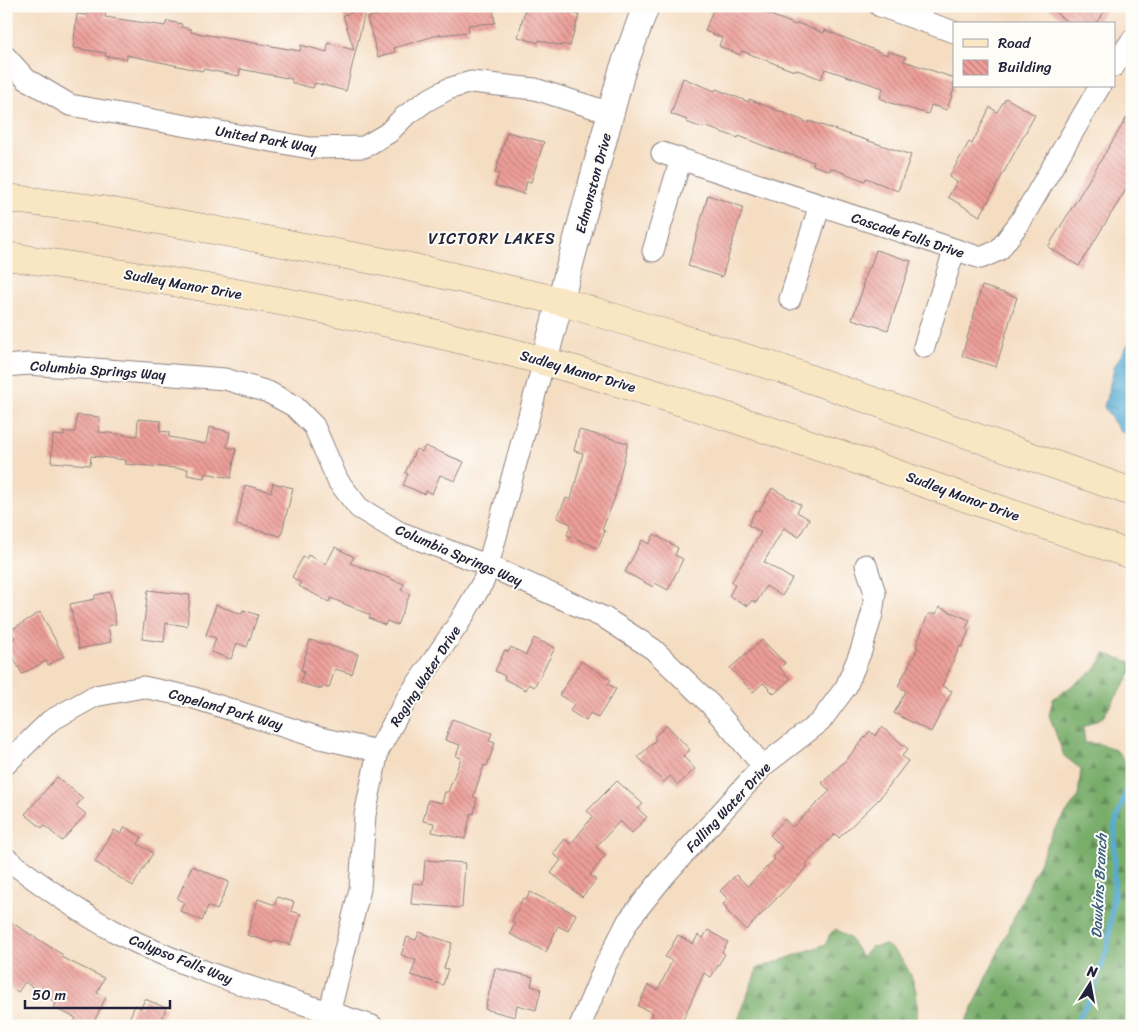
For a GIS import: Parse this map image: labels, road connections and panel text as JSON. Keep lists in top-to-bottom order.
{
  "streets": {
    "main road": ["Sudley Manor Drive"],
    "street": [
      "United Park Way",
      "Edmonston Drive",
      "Cascade Falls Drive",
      "Columbia Springs Way",
      "Raging Water Drive",
      "Copeland Park Way",
      "Falling Water Drive",
      "Calypso Falls Way"
    ]
  },
  "crossings": [
    ["United Park Way", "Edmonston Drive"],
    ["Edmonston Drive", "Sudley Manor Drive"],
    ["Edmonston Drive", "Raging Water Drive"],
    ["Sudley Manor Drive", "Raging Water Drive"],
    ["Columbia Springs Way", "Raging Water Drive"],
    ["Columbia Springs Way", "Falling Water Drive"],
    ["Raging Water Drive", "Copeland Park Way"],
    ["Raging Water Drive", "Calypso Falls Way"]
  ],
  "districts": ["VICTORY LAKES"],
  "water": ["Dawkins Branch"],
  "legend": ["Road", "Building"],
  "scale_bar": "50 m",
  "north": "top"
}
